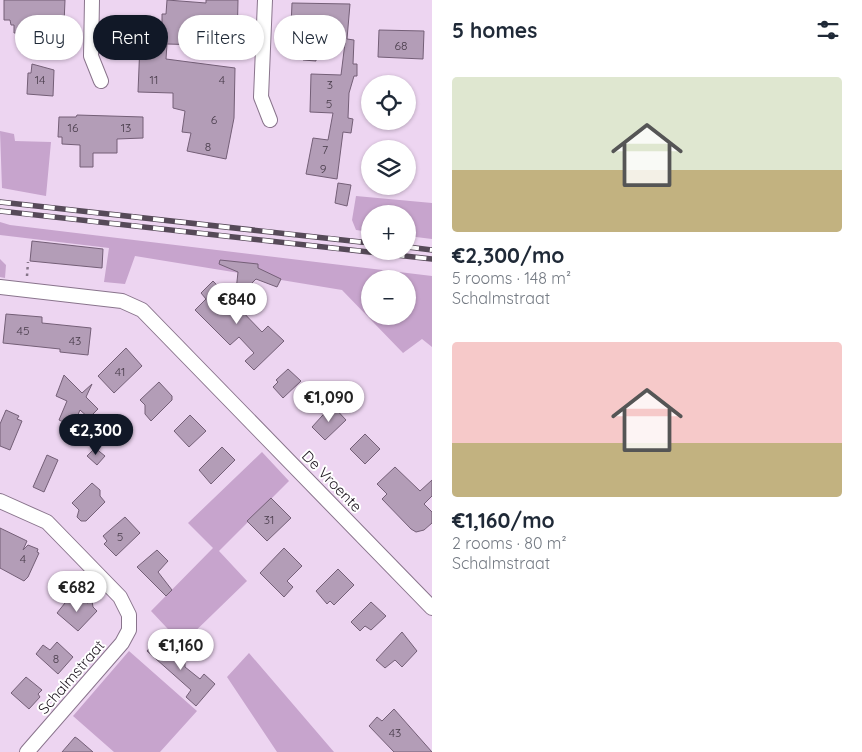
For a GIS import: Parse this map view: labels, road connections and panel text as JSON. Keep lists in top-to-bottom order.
{
  "streets": {
    "street": ["De Vroente", "Schalmstraat"]
  },
  "house_numbers": [
    "68",
    "14",
    "11",
    "4",
    "3",
    "5",
    "6",
    "16",
    "13",
    "8",
    "7",
    "9",
    "45",
    "43",
    "41",
    "31",
    "5",
    "4",
    "8",
    "43"
  ],
  "page": {
    "heading": "5 homes",
    "chip": [
      "Buy",
      "Rent",
      "Filters",
      "New"
    ],
    "list": [
      {
        "name": "€2,300/mo",
        "note": "5 rooms · 148 m² · Schalmstraat"
      },
      {
        "name": "€1,160/mo",
        "note": "2 rooms · 80 m² · Schalmstraat"
      }
    ],
    "map_buttons": ["+", "−"],
    "price": [
      "€840",
      "€1,090",
      "€2,300",
      "€682",
      "€1,160"
    ]
  }
}
